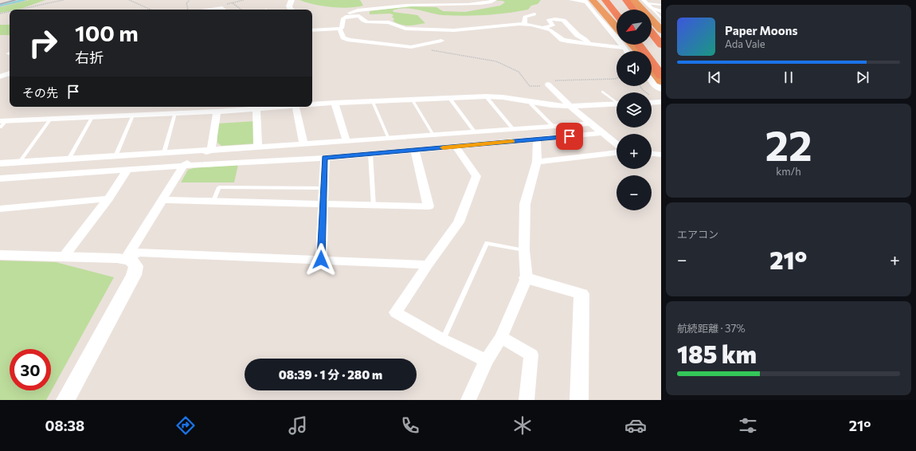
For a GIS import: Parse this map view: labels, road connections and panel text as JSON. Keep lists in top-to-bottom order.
{
  "north": "bottom left",
  "page": {
    "map_buttons": ["+", "−"],
    "turn": ["100 m", "右折"],
    "song": ["Paper Moons", "Ada Vale"],
    "then": "その先",
    "tile": [
      ["22", "km/h"],
      "エアコン",
      ["航続距離 · 37%", "185 km"]
    ],
    "heat": ["−", "21°", "+"],
    "limit": "30",
    "trip": "08:39 · 1 分 · 280 m",
    "tabs": ["08:38", "21°"]
  }
}
